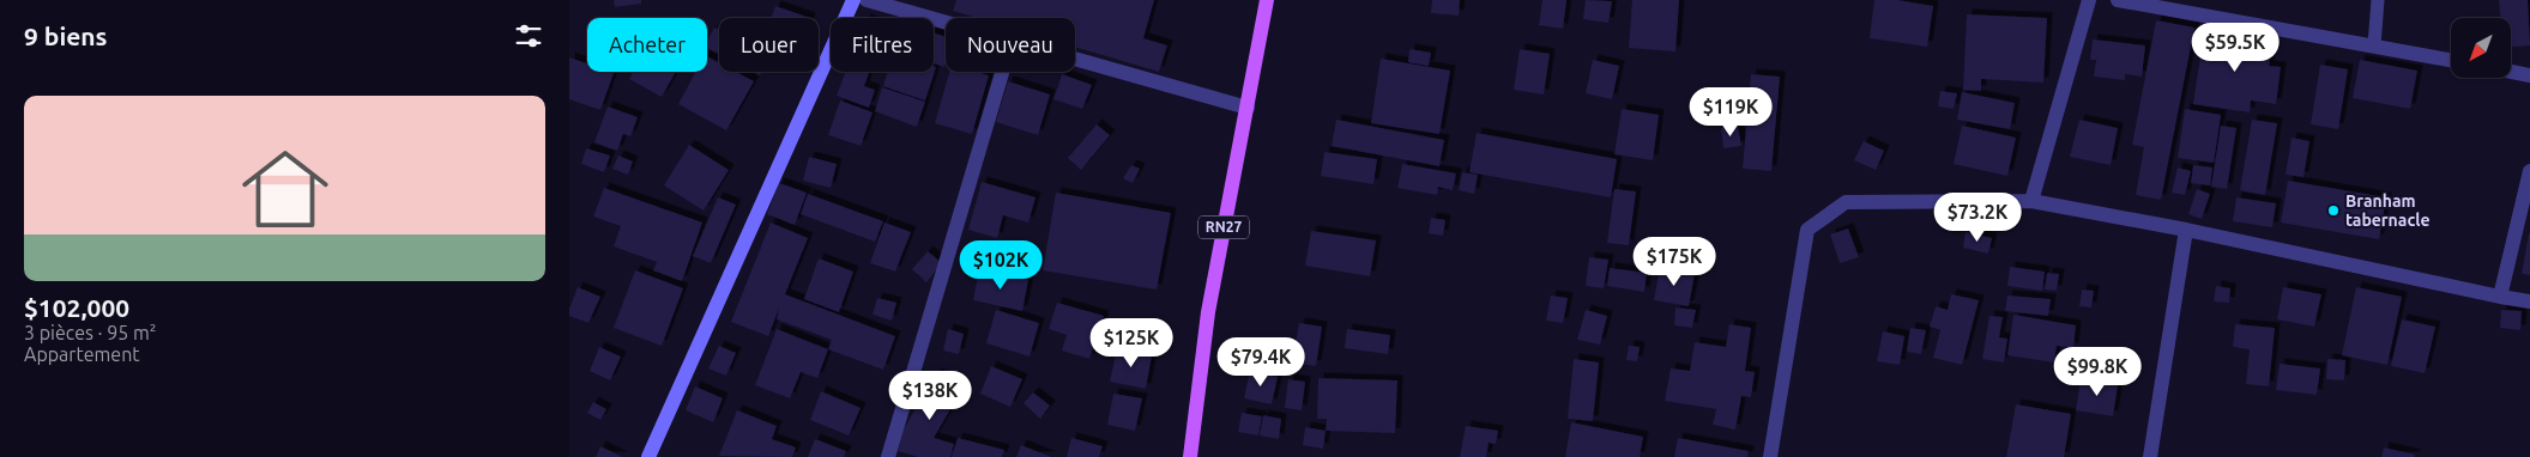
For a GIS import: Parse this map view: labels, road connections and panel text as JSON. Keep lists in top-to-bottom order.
{
  "streets": {
    "main road": ["RN27"]
  },
  "places": ["Branham tabernacle"],
  "north": "bottom left",
  "page": {
    "heading": "9 biens",
    "chip": [
      "Acheter",
      "Louer",
      "Filtres",
      "Nouveau"
    ],
    "price": [
      "$59.5K",
      "$119K",
      "$73.2K",
      "$175K",
      "$102K",
      "$125K",
      "$79.4K",
      "$99.8K",
      "$138K"
    ],
    "list": [
      {
        "name": "$102,000",
        "note": "3 pièces · 95 m² · Appartement"
      }
    ]
  }
}
